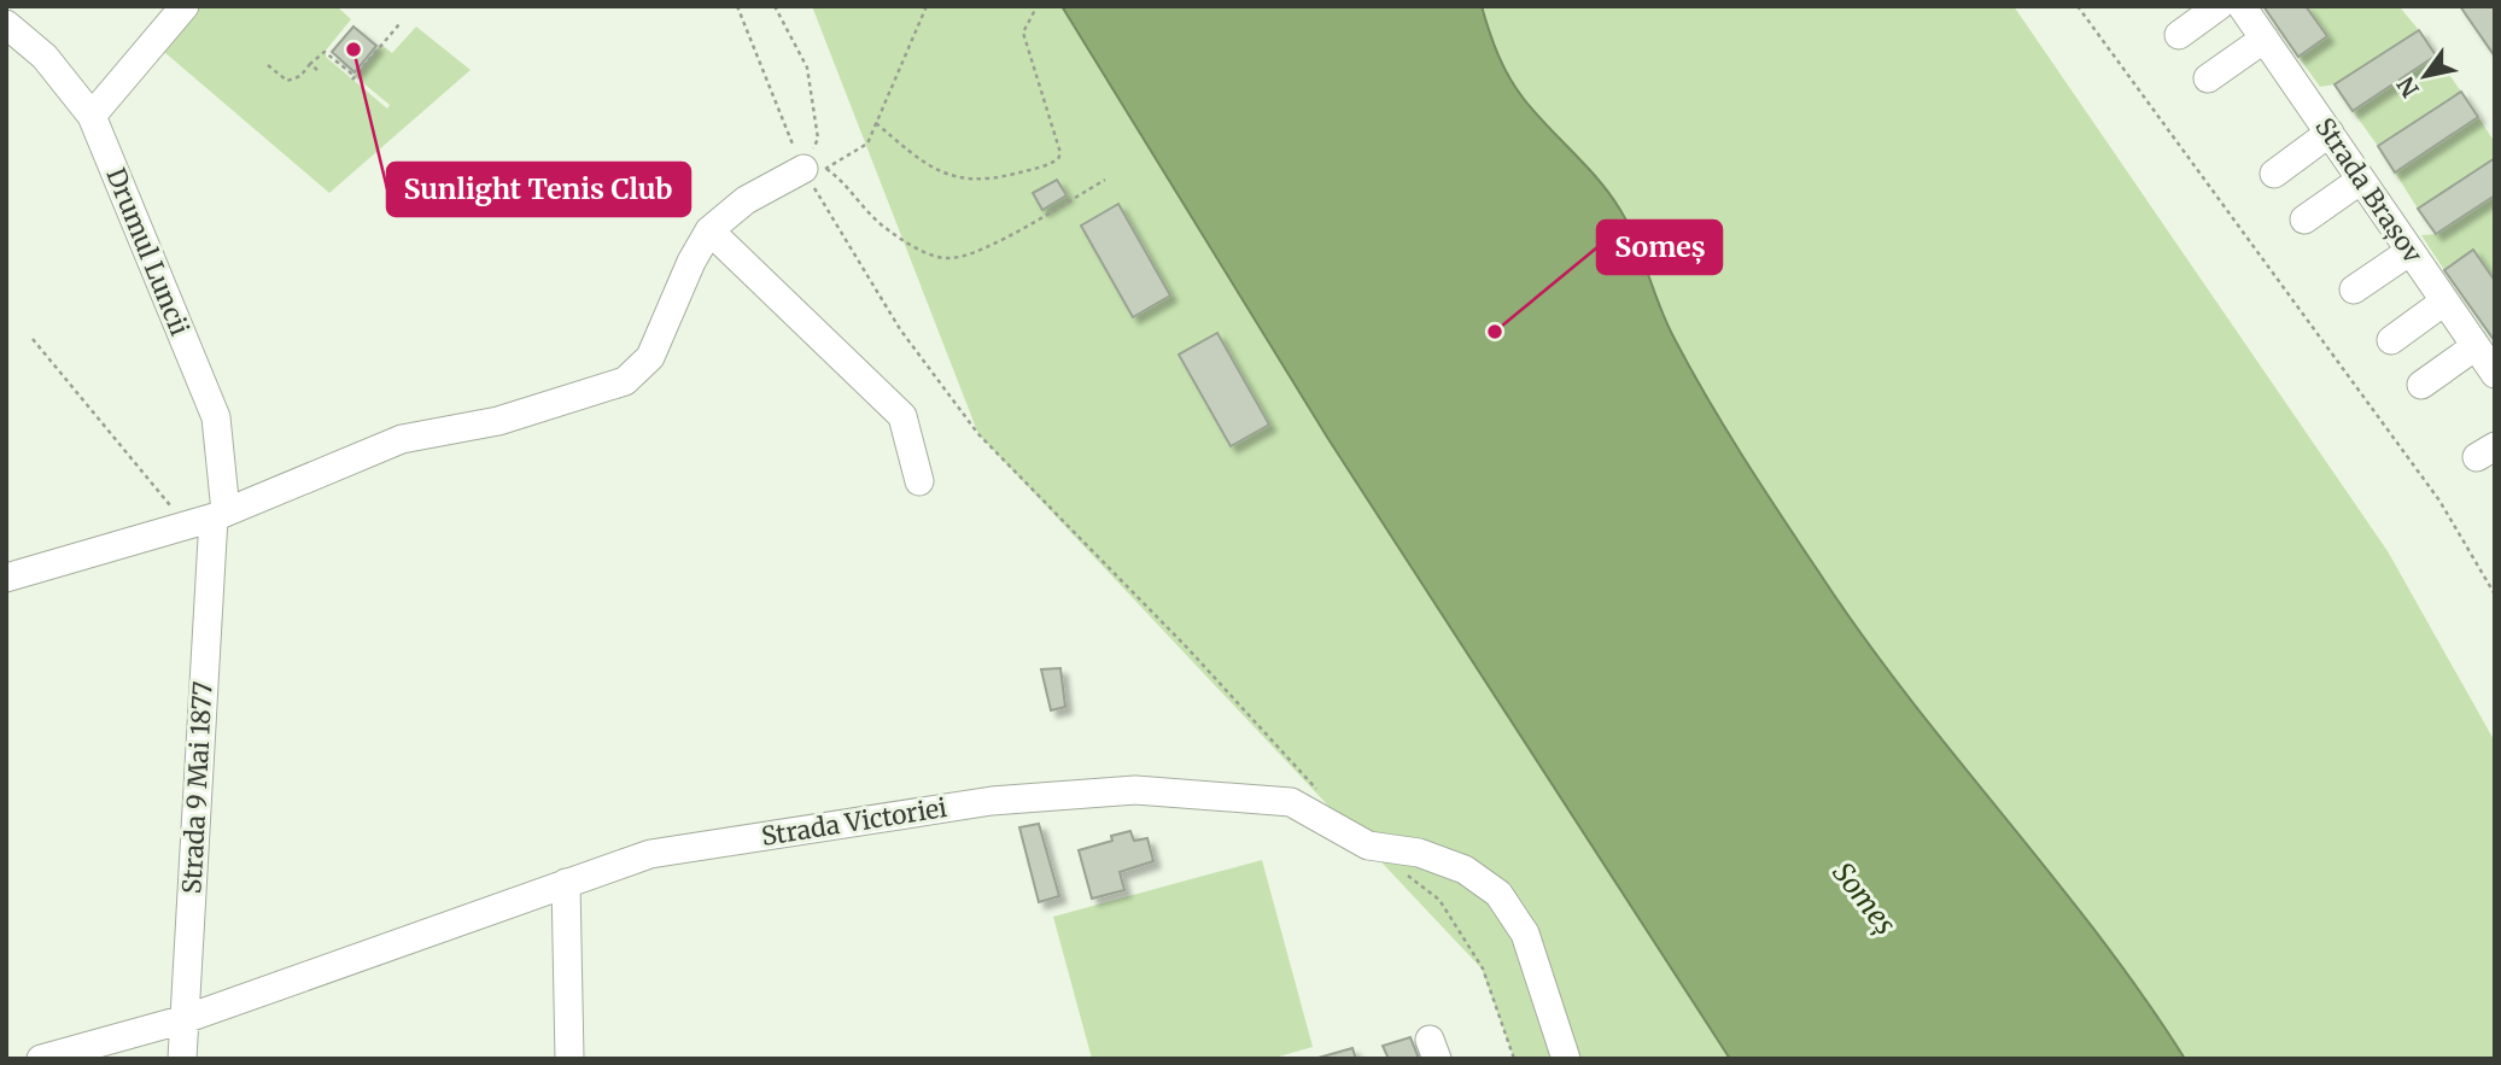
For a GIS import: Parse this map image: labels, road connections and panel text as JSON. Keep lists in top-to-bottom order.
{
  "streets": {
    "street": [
      "Strada Brașov",
      "Drumul Luncii",
      "Strada 9 Mai 1877",
      "Strada Victoriei"
    ]
  },
  "crossings": [
    ["Drumul Luncii", "Strada 9 Mai 1877"],
    ["Strada 9 Mai 1877", "Strada Victoriei"]
  ],
  "water": ["Someș"],
  "places": ["Sunlight Tenis Club", "Someș"],
  "north": "bottom left"
}
